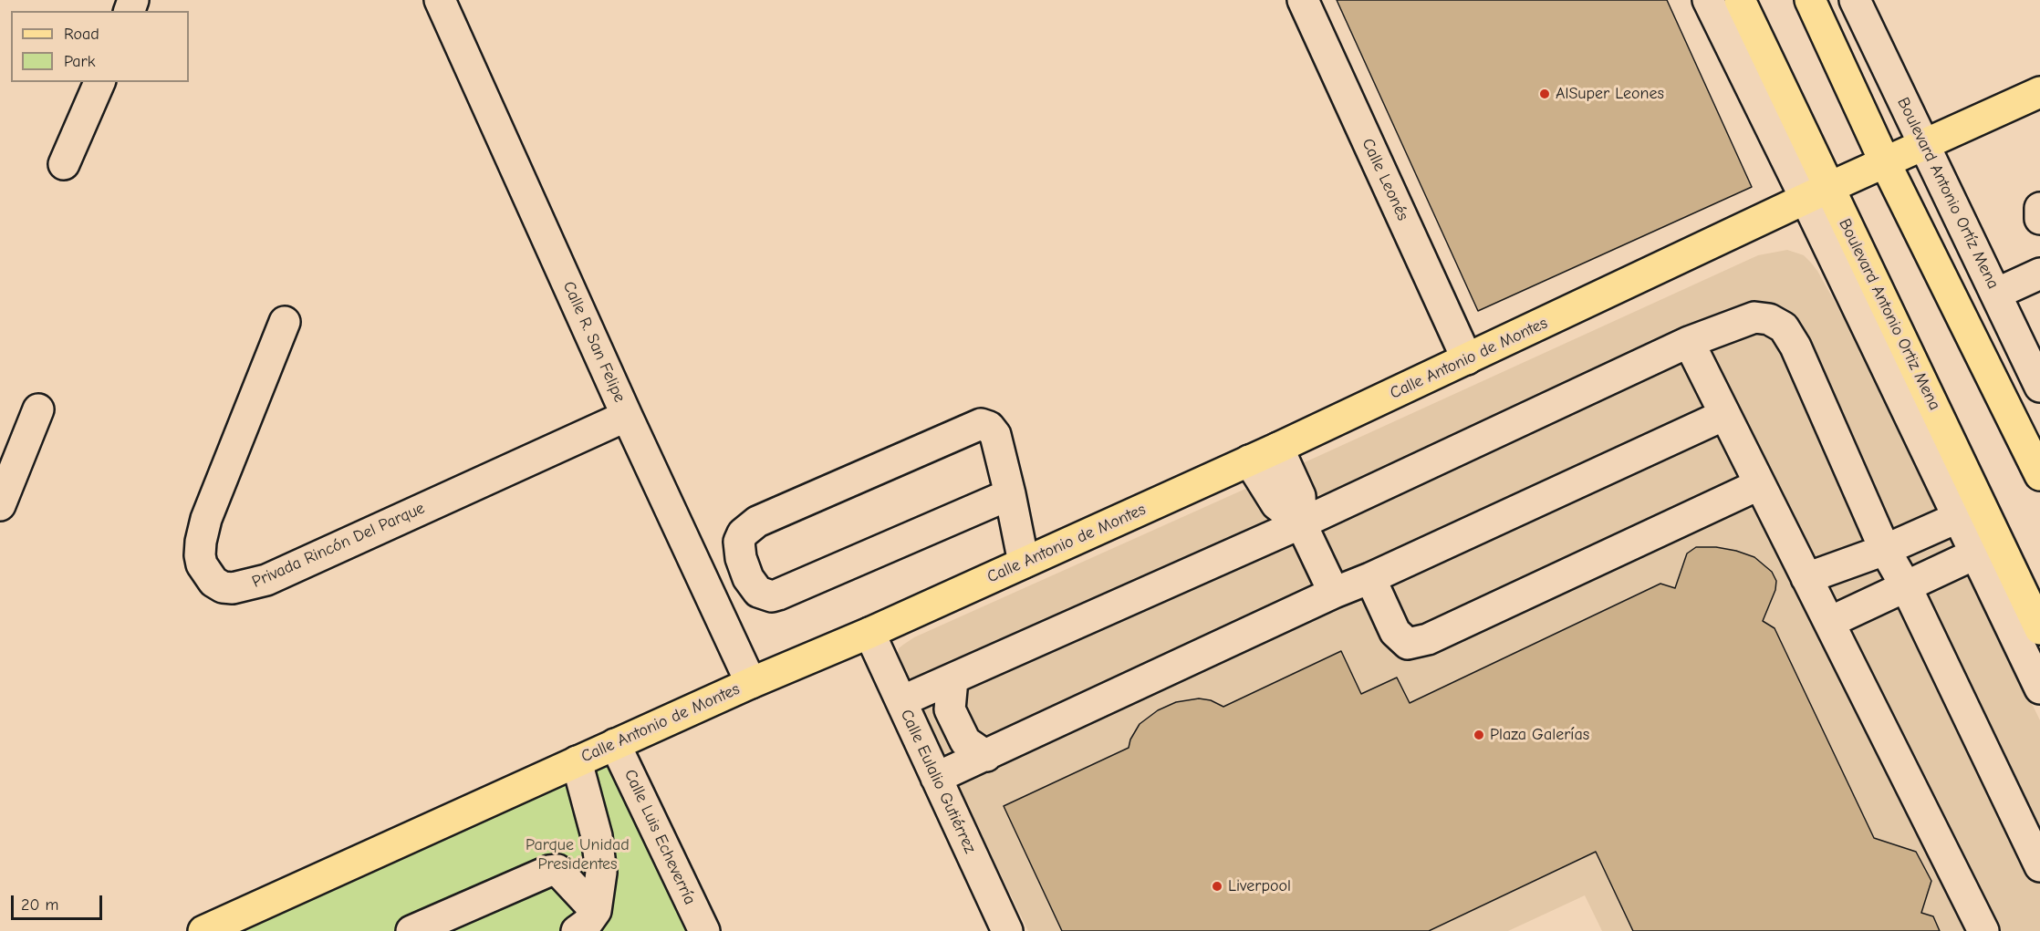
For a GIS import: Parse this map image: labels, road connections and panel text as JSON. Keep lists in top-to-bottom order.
{
  "streets": {
    "main road": ["Calle Antonio de Montes"],
    "street": [
      "Calle Leonés",
      "Boulevard Antonio Ortíz Mena",
      "Calle R. San Felipe",
      "Privada Rincón Del Parque",
      "Calle Eulalio Gutiérrez",
      "Calle Luis Echeverría"
    ]
  },
  "crossings": [
    ["Calle Leonés", "Calle Antonio de Montes"],
    ["Boulevard Antonio Ortíz Mena", "Calle Antonio de Montes"],
    ["Calle R. San Felipe", "Calle Antonio de Montes"],
    ["Calle R. San Felipe", "Privada Rincón Del Parque"],
    ["Calle Antonio de Montes", "Calle Eulalio Gutiérrez"],
    ["Calle Antonio de Montes", "Calle Luis Echeverría"]
  ],
  "parks": ["Parque Unidad Presidentes"],
  "places": ["AlSuper Leones", "Plaza Galerías", "Liverpool"],
  "legend": ["Road", "Park"],
  "scale_bar": "20 m"
}
